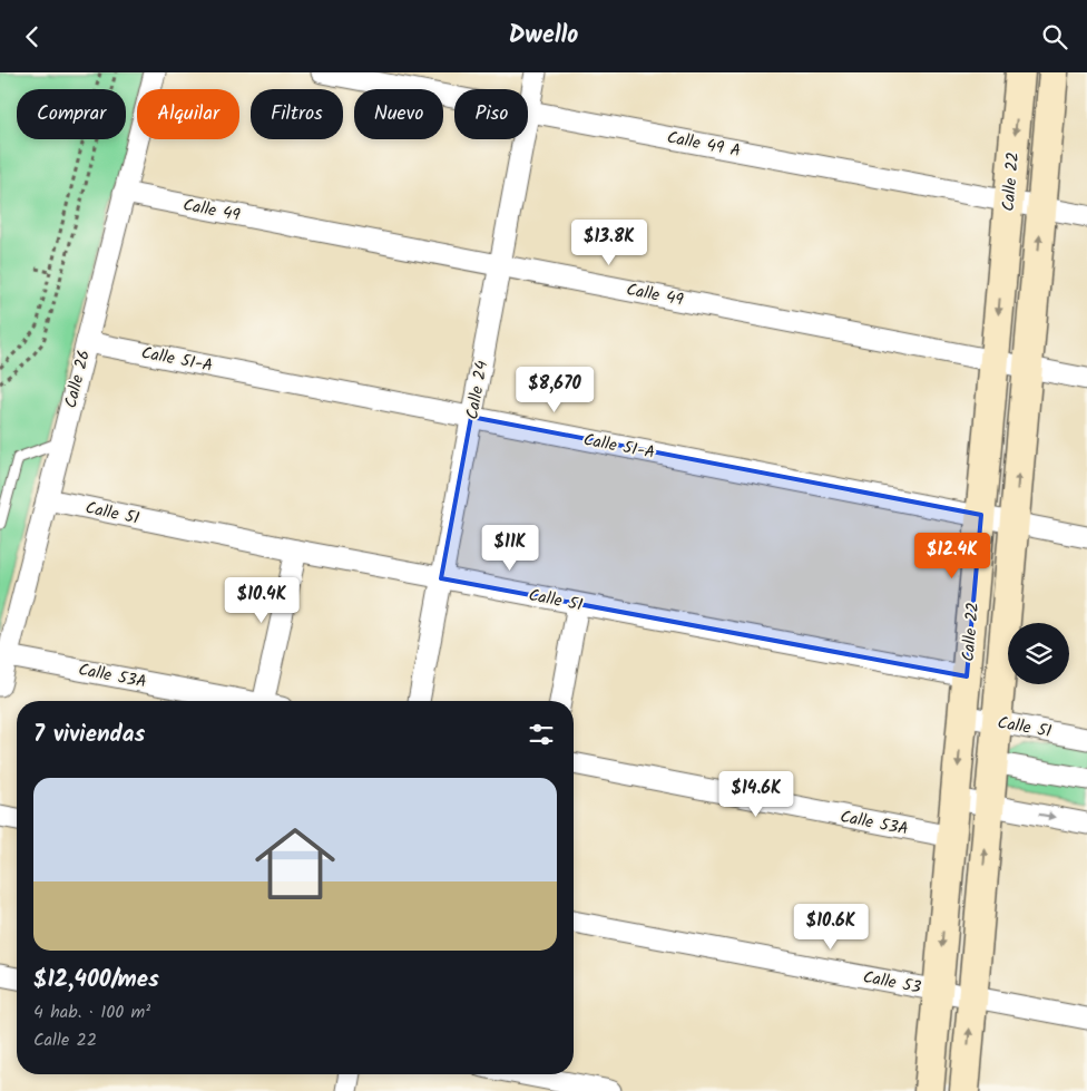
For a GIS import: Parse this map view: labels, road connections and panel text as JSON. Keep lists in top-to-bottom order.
{
  "streets": {
    "street": [
      "Calle 49 A",
      "Calle 22",
      "Calle 49",
      "Calle 51-A",
      "Calle 26",
      "Calle 24",
      "Calle 51",
      "Calle 53A",
      "Calle 53"
    ]
  },
  "crossings": [
    ["Calle 49 A", "Calle 22"],
    ["Calle 49 A", "Calle 24"],
    ["Calle 22", "Calle 49"],
    ["Calle 22", "Calle 51-A"],
    ["Calle 22", "Calle 51"],
    ["Calle 22", "Calle 53A"],
    ["Calle 22", "Calle 53"],
    ["Calle 49", "Calle 26"],
    ["Calle 49", "Calle 24"],
    ["Calle 51-A", "Calle 26"],
    ["Calle 51-A", "Calle 24"],
    ["Calle 26", "Calle 51"],
    ["Calle 26", "Calle 53A"],
    ["Calle 24", "Calle 51"]
  ],
  "page": {
    "header": "Dwello",
    "chip": [
      "Comprar",
      "Alquilar",
      "Filtros",
      "Nuevo",
      "Piso"
    ],
    "price": [
      "$13.8K",
      "$8,670",
      "$11K",
      "$12.4K",
      "$10.4K",
      "$14.6K",
      "$10.6K"
    ],
    "heading": "7 viviendas",
    "list": [
      {
        "name": "$12,400/mes",
        "note": "4 hab. · 100 m² · Calle 22"
      }
    ]
  }
}
